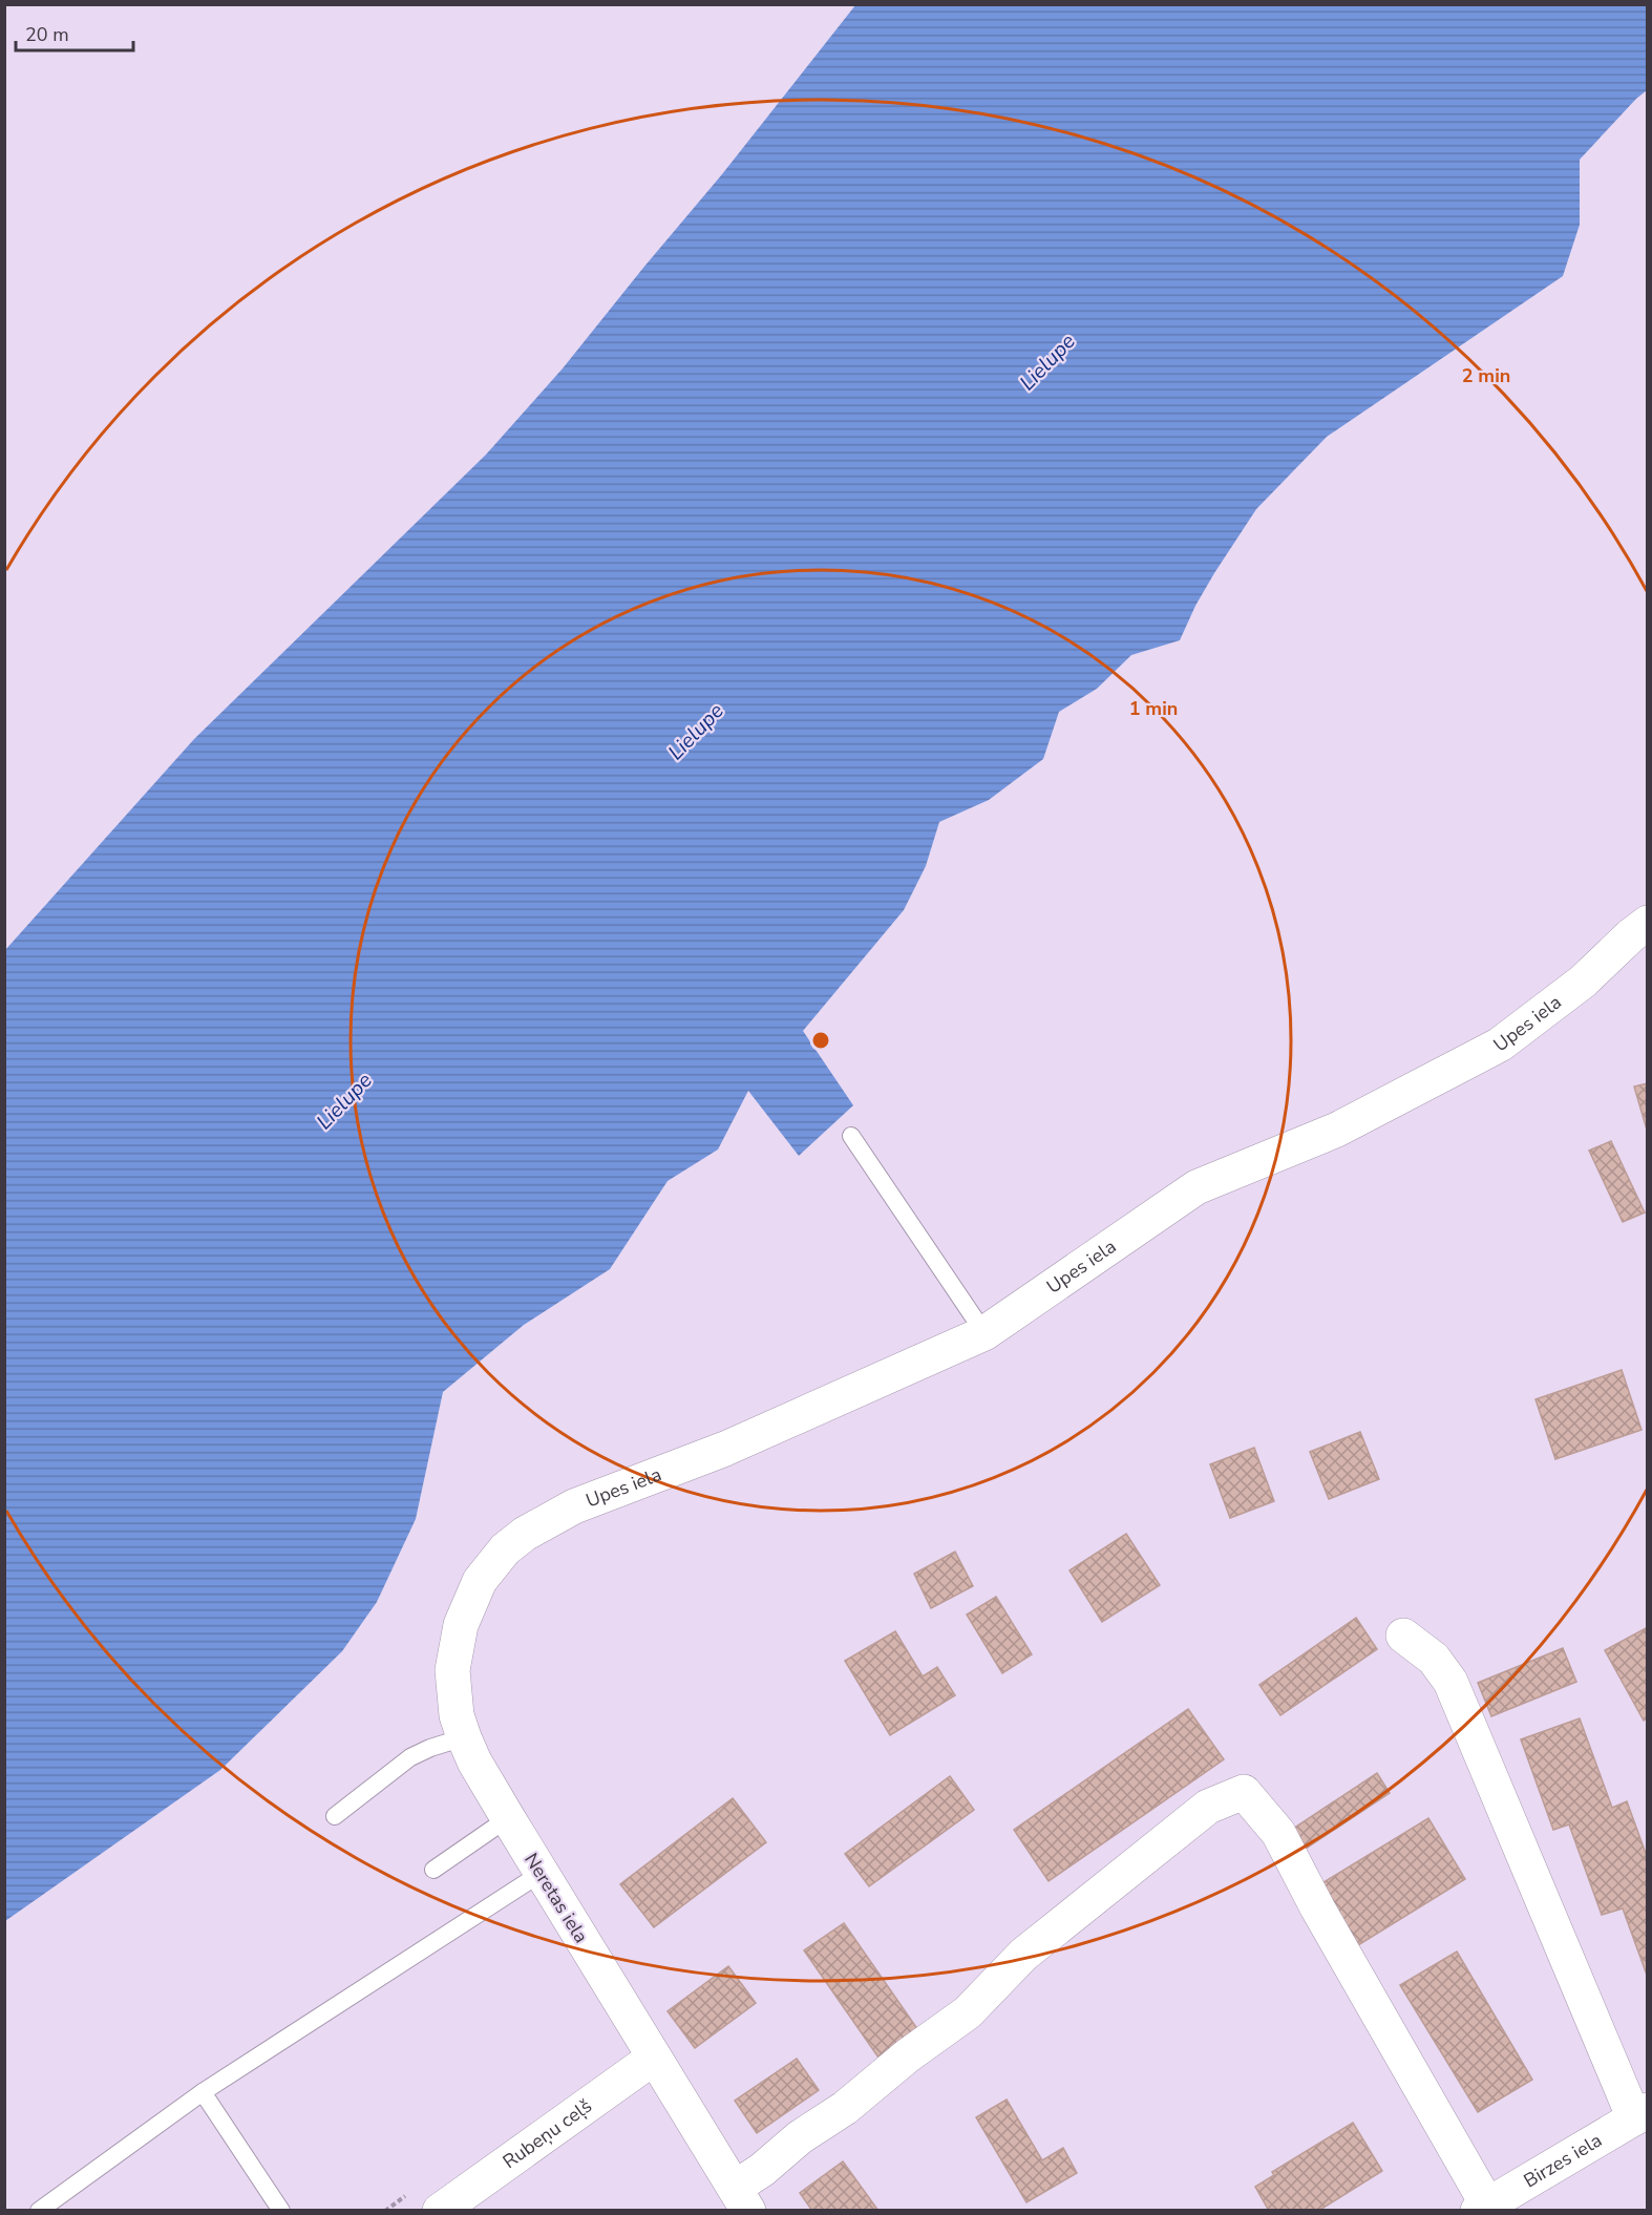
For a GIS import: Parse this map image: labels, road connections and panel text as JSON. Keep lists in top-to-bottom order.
{
  "streets": {
    "street": [
      "Upes iela",
      "Neretas iela",
      "Rubeņu ceļš",
      "Birzes iela"
    ]
  },
  "crossings": [
    ["Upes iela", "Neretas iela"],
    ["Neretas iela", "Rubeņu ceļš"]
  ],
  "water": ["Lielupe"],
  "scale_bar": "20 m",
  "rings": ["2 min", "1 min"]
}
